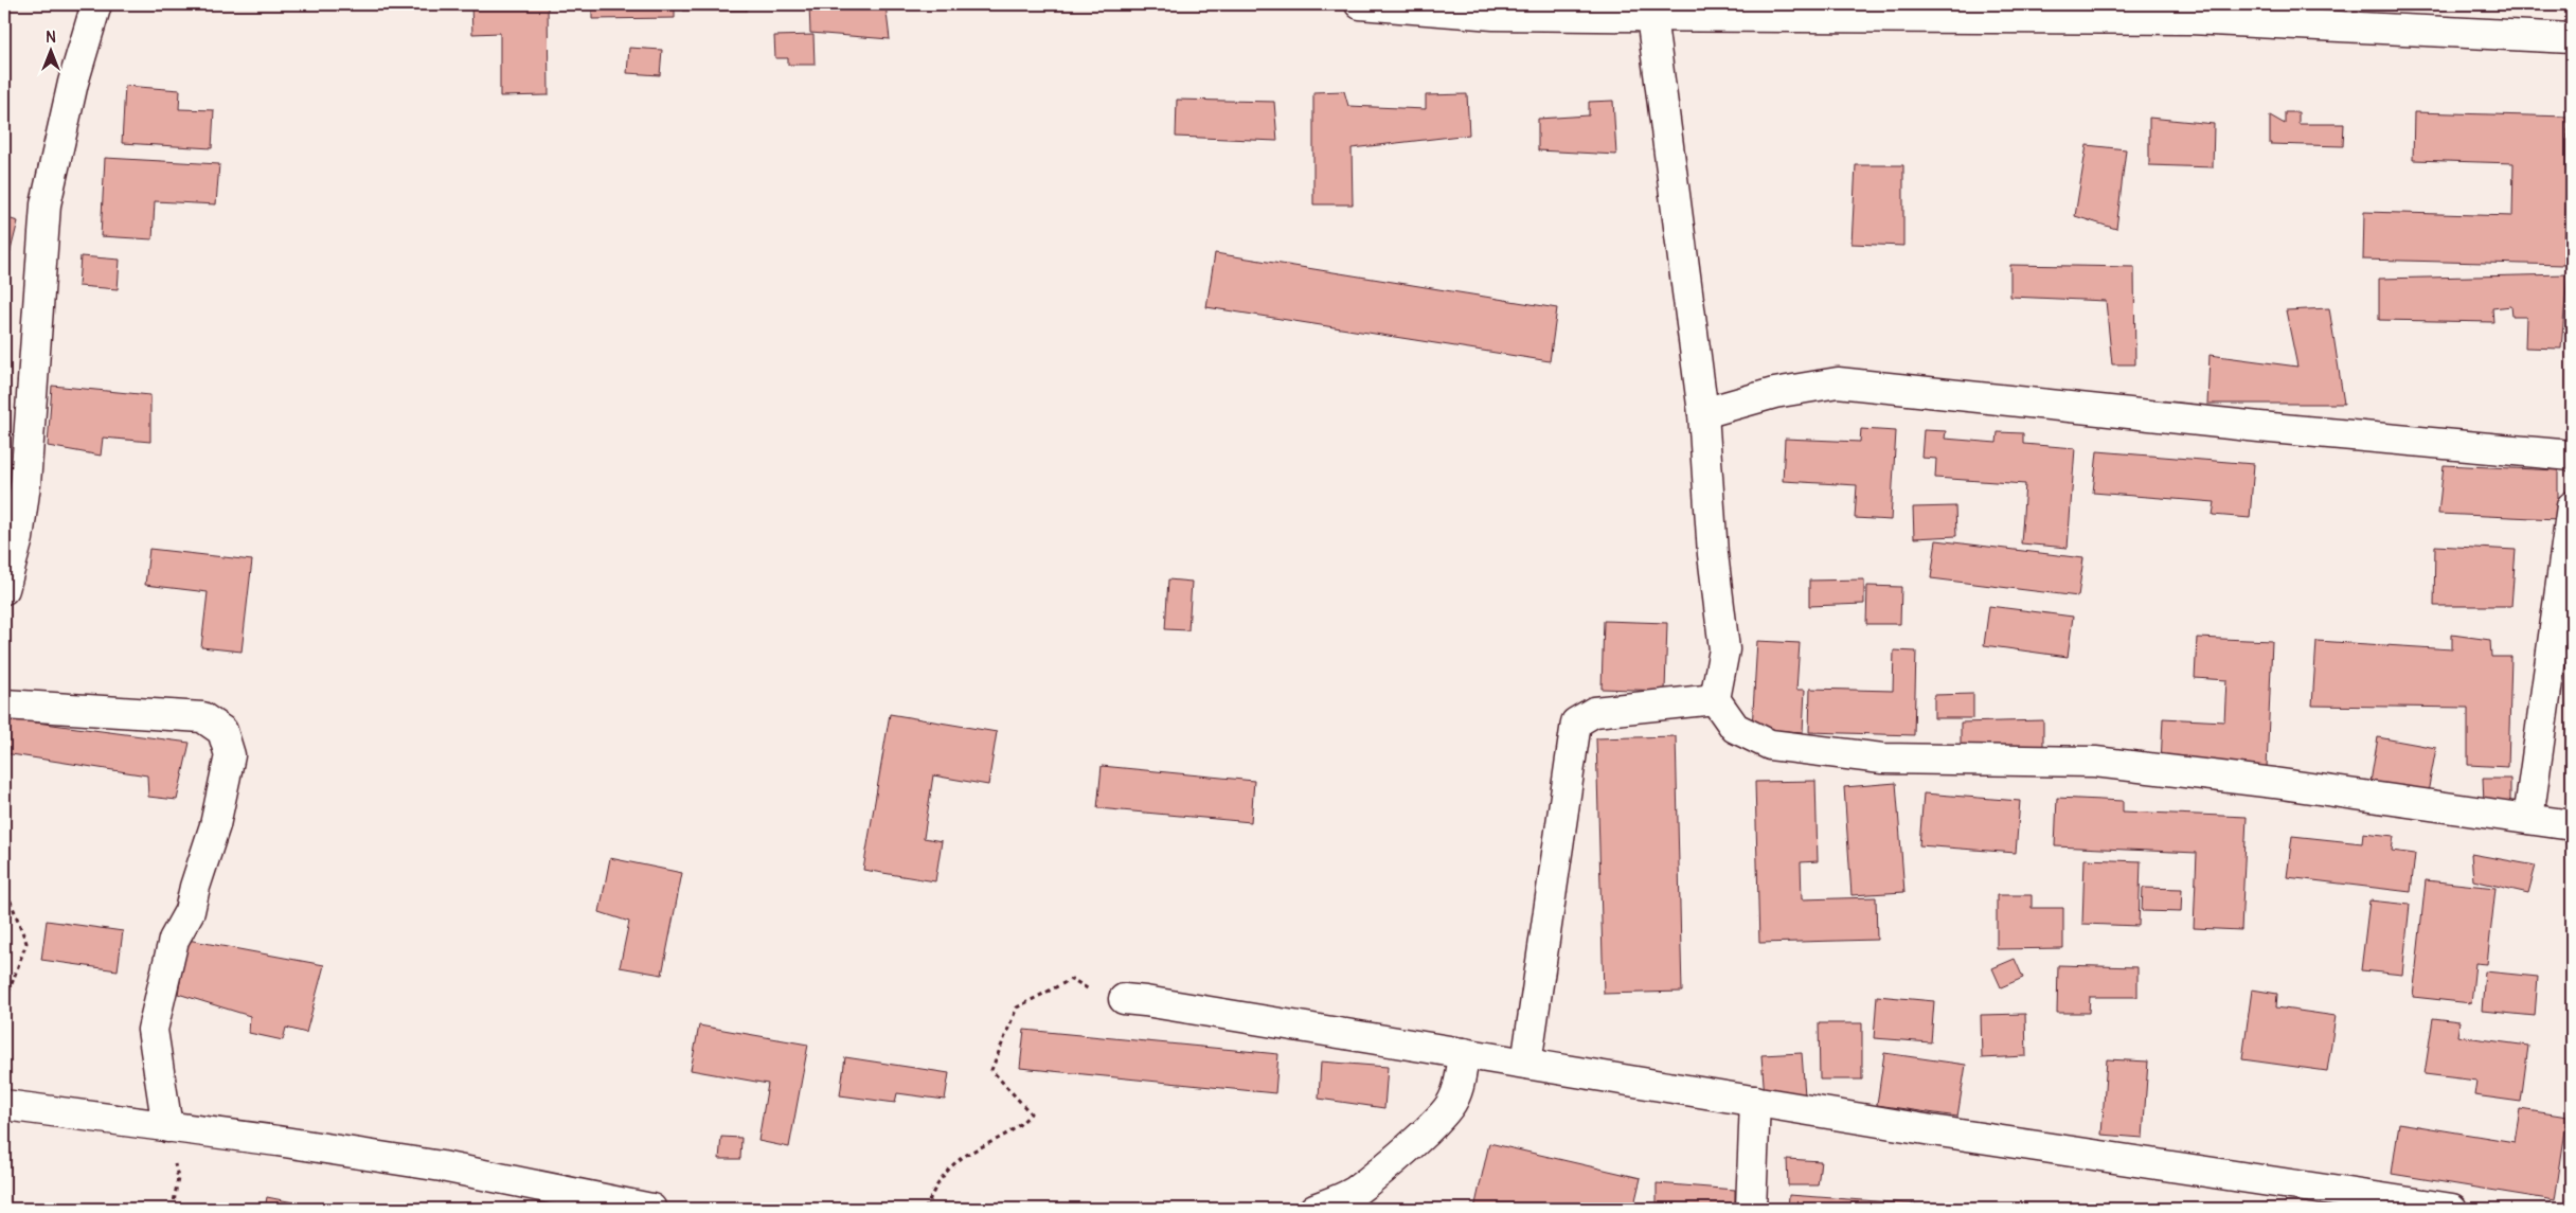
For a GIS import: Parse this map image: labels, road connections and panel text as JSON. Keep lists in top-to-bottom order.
{
  "north": "top"
}
